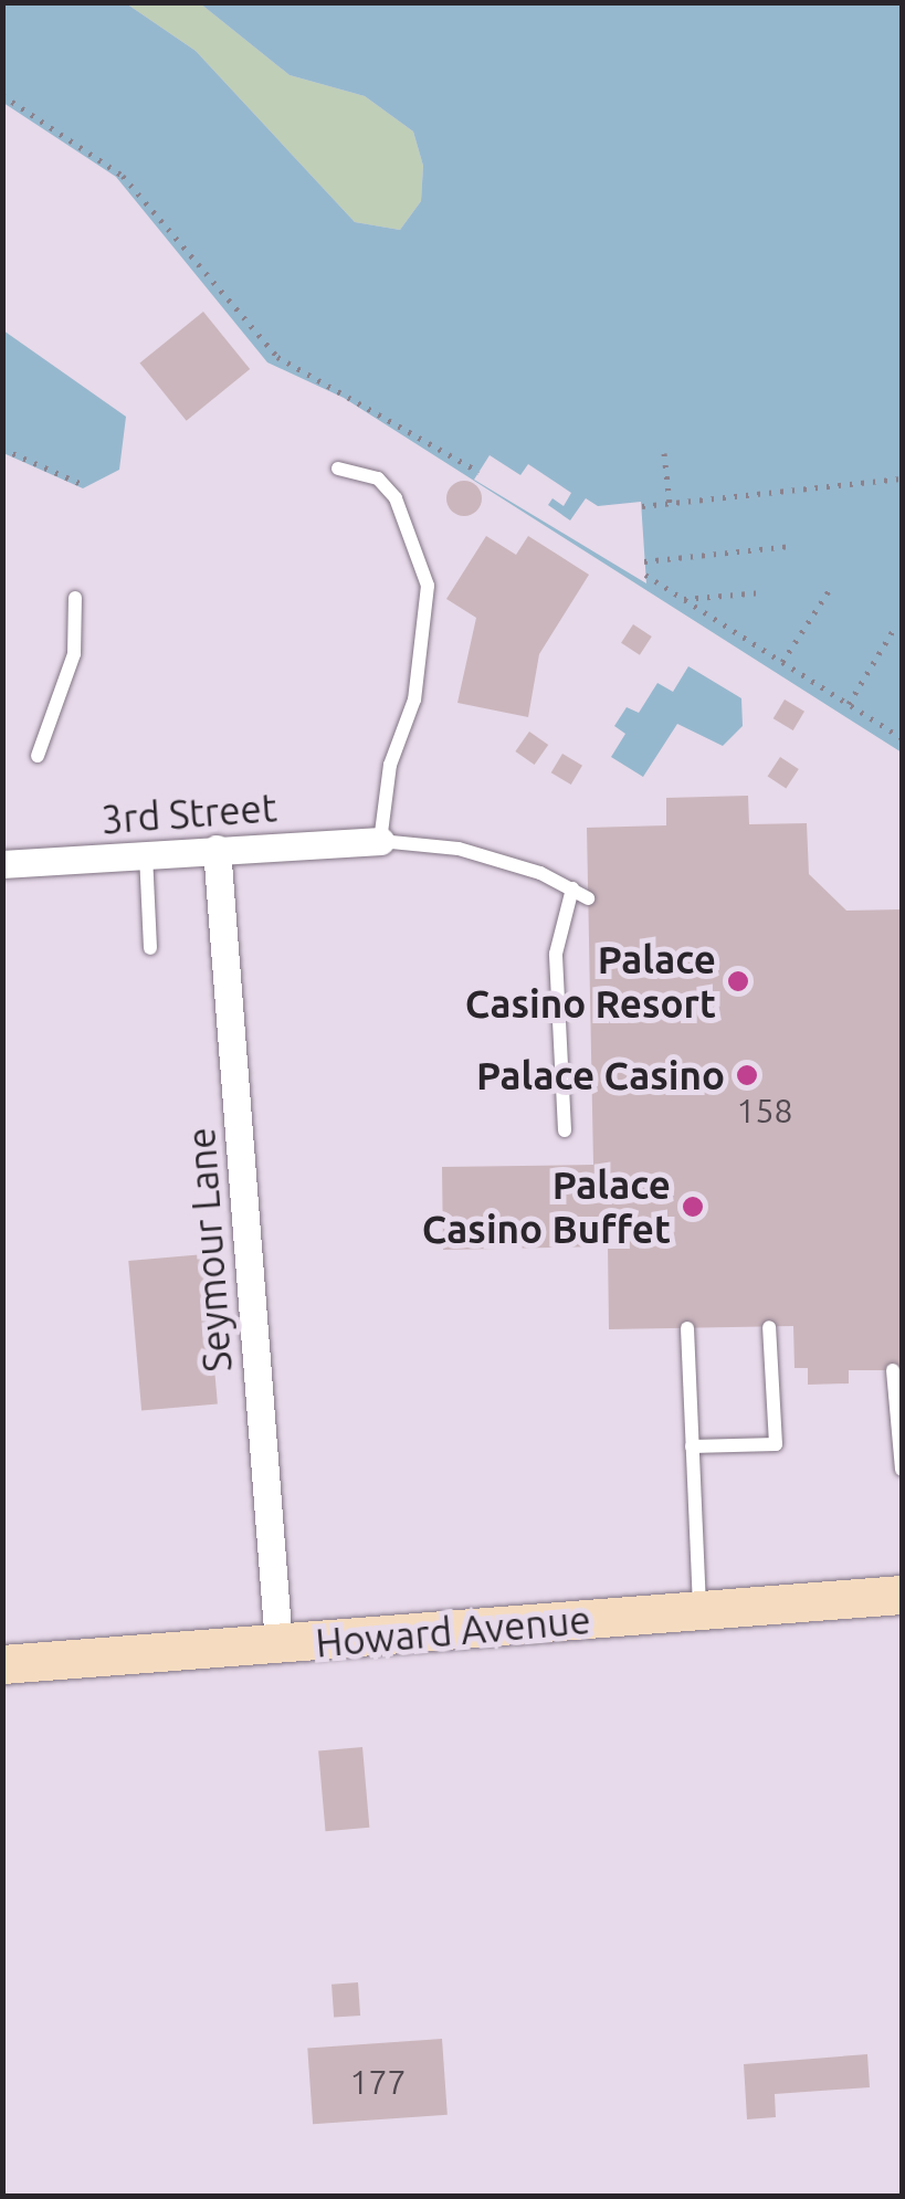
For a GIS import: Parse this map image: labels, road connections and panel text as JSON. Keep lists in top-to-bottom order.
{
  "streets": {
    "main road": ["Howard Avenue"],
    "street": ["3rd Street", "Seymour Lane"]
  },
  "crossings": [
    ["3rd Street", "Seymour Lane"],
    ["Seymour Lane", "Howard Avenue"]
  ],
  "places": ["Palace Casino Resort", "Palace Casino", "Palace Casino Buffet"],
  "house_numbers": ["158", "177"]
}
